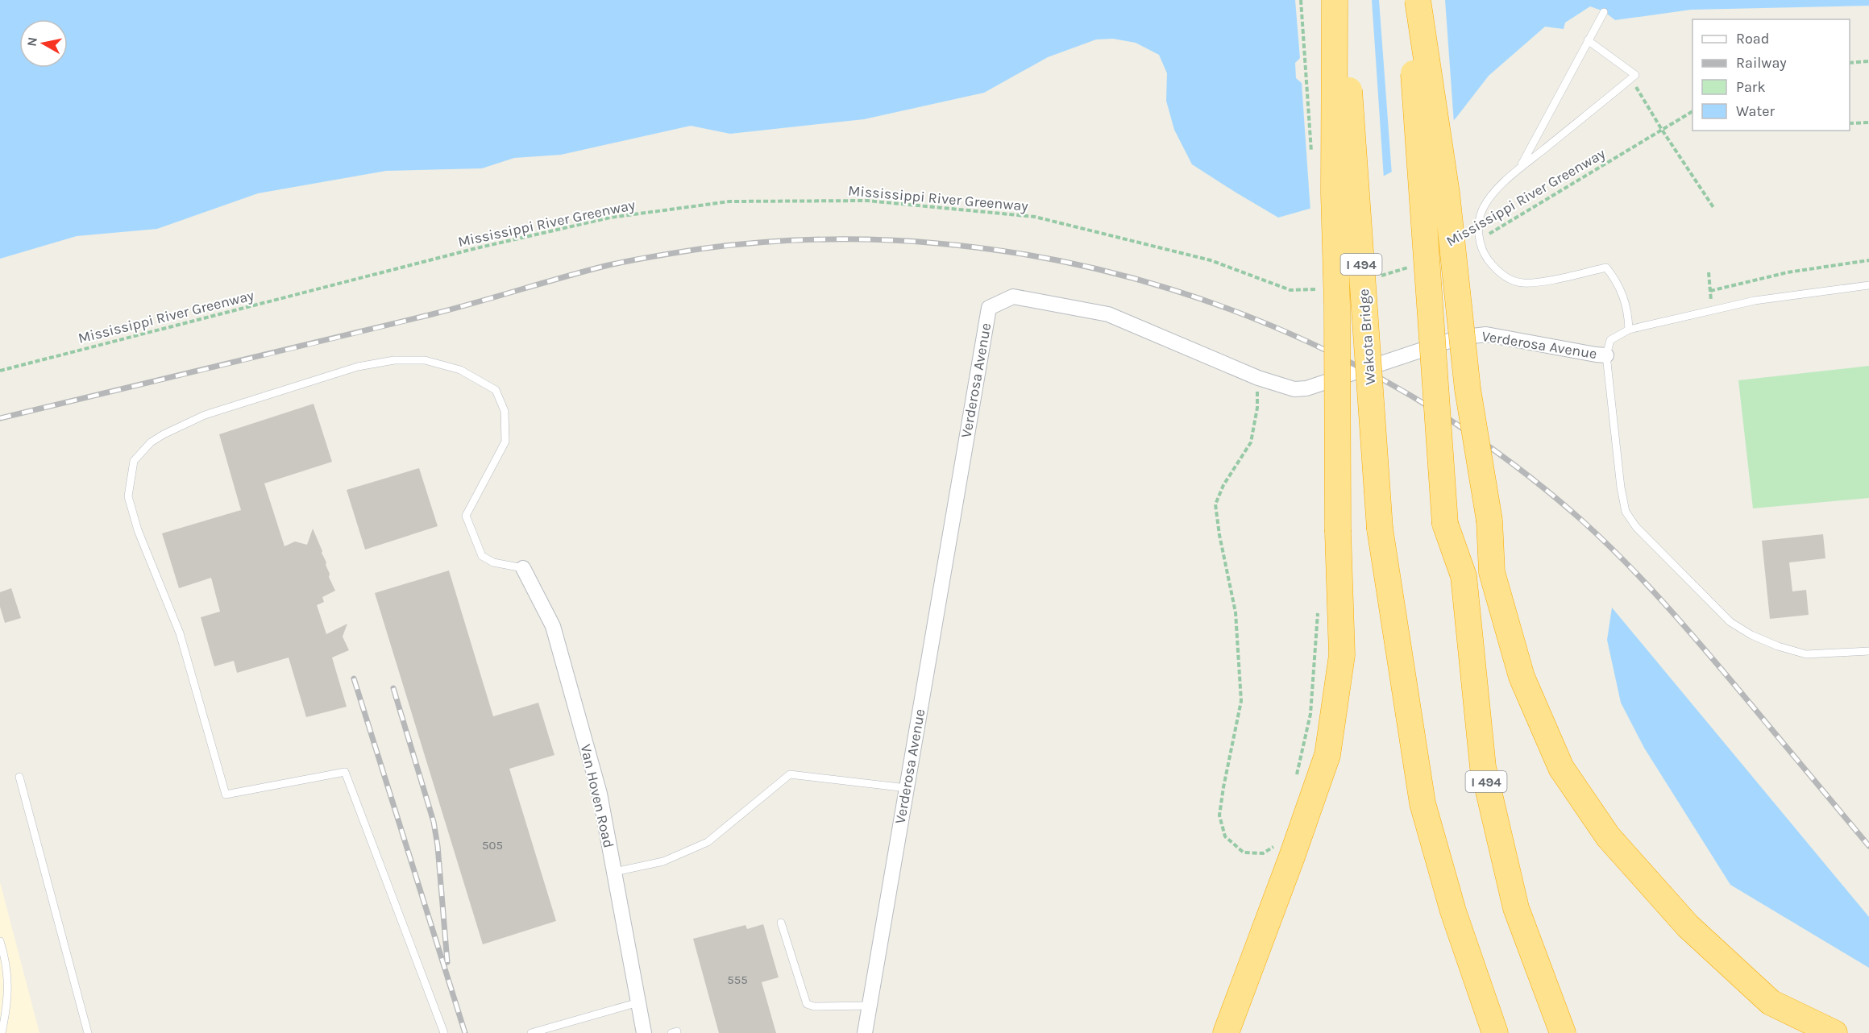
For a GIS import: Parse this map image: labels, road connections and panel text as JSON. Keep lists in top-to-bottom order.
{
  "streets": {
    "highway": ["I 494", "Wakota Bridge"],
    "street": ["Verderosa Avenue", "Van Hoven Road"],
    "path": ["Mississippi River Greenway"]
  },
  "house_numbers": ["505", "555"],
  "legend": [
    "Road",
    "Railway",
    "Park",
    "Water"
  ],
  "north": "left"
}
